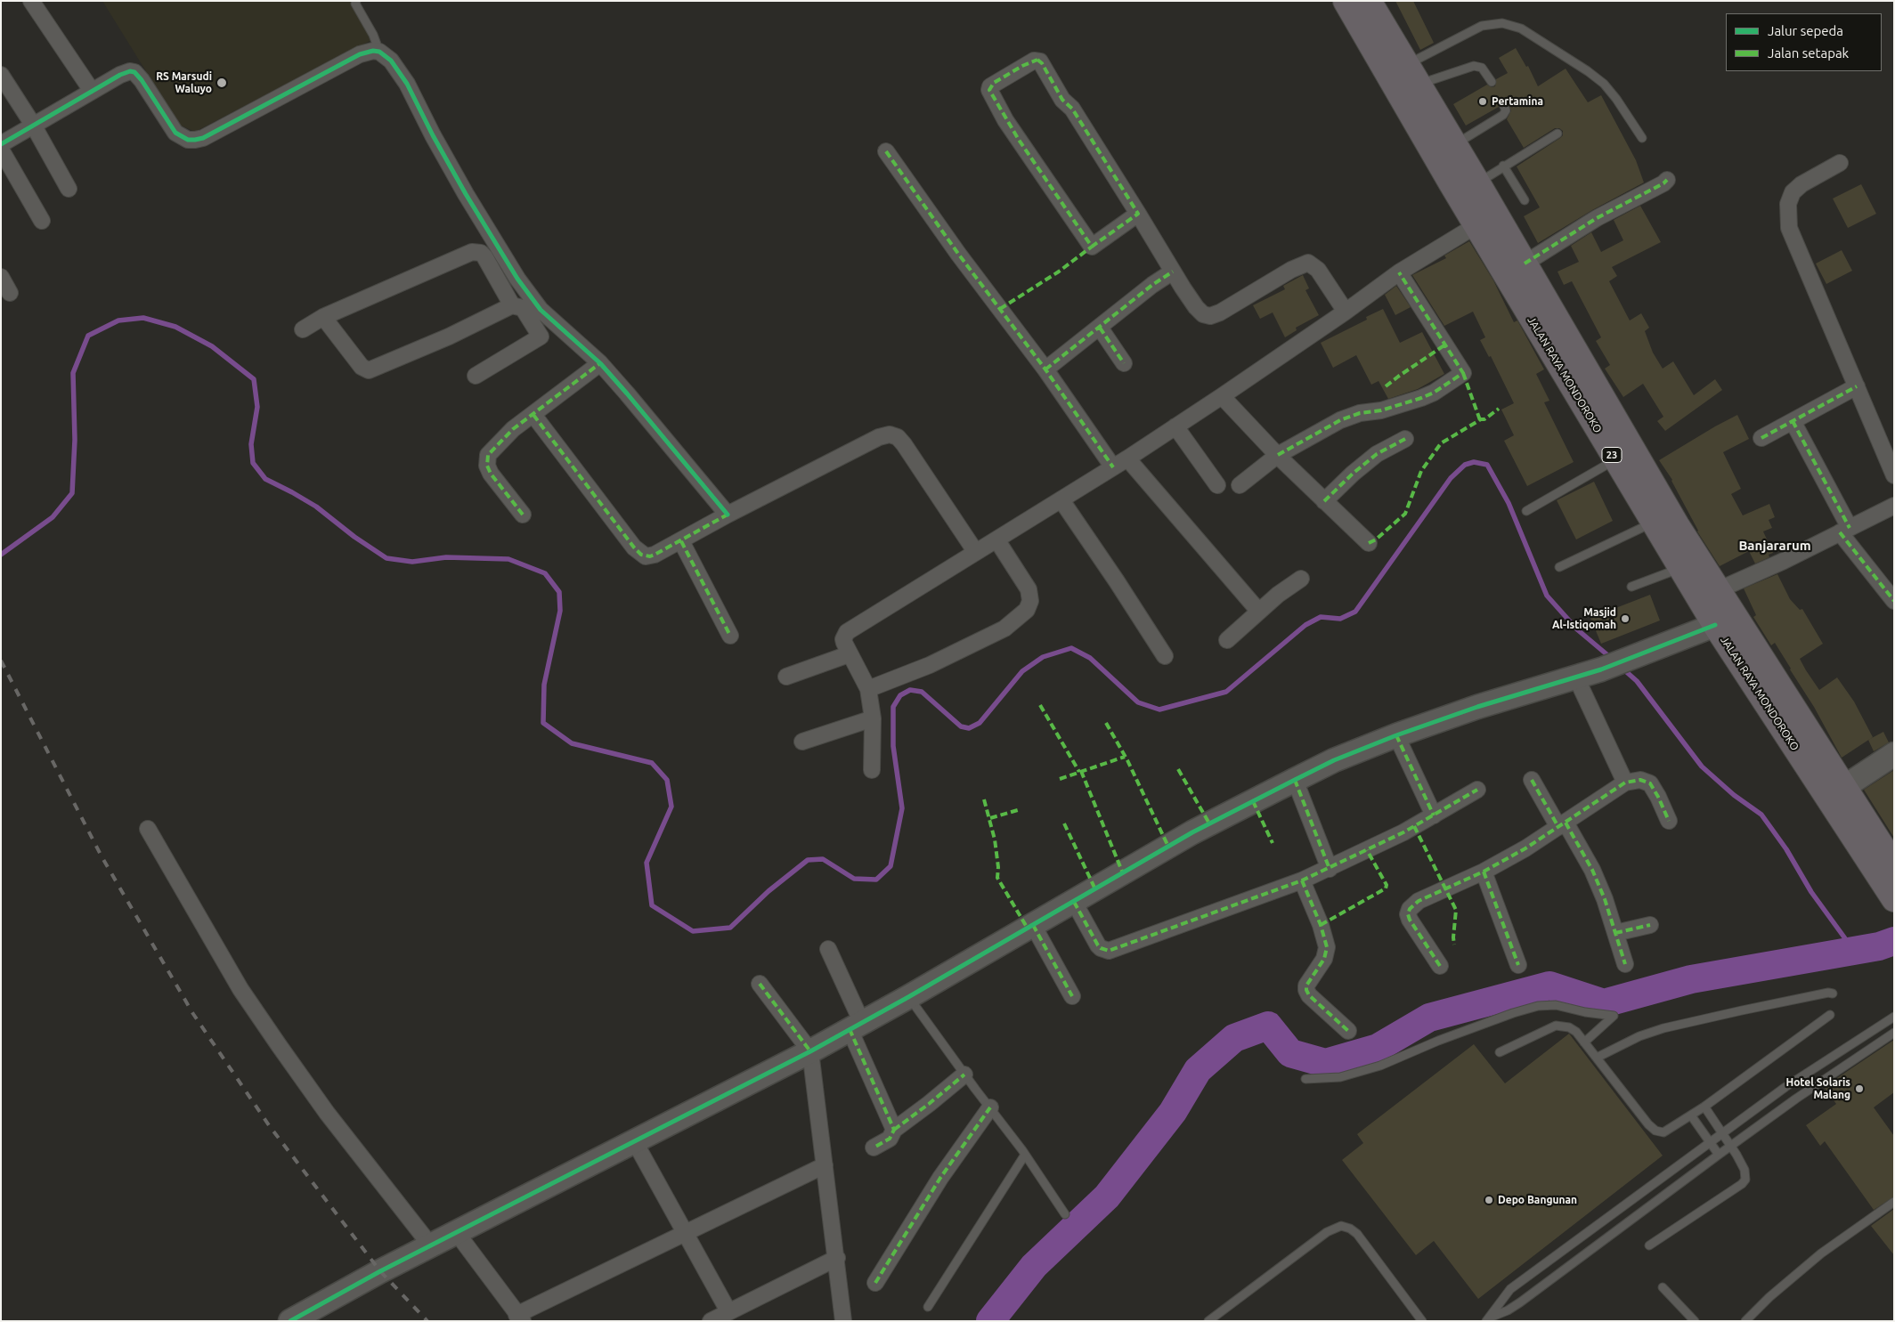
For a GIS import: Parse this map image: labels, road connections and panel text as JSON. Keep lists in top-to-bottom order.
{
  "streets": {
    "highway": ["JALAN RAYA MONDOROKO", "23"]
  },
  "districts": ["Banjararum"],
  "places": [
    "RS Marsudi Waluyo",
    "Pertamina",
    "Masjid Al-Istiqomah",
    "Hotel Solaris Malang",
    "Depo Bangunan"
  ],
  "legend": ["Jalur sepeda", "Jalan setapak"]
}
